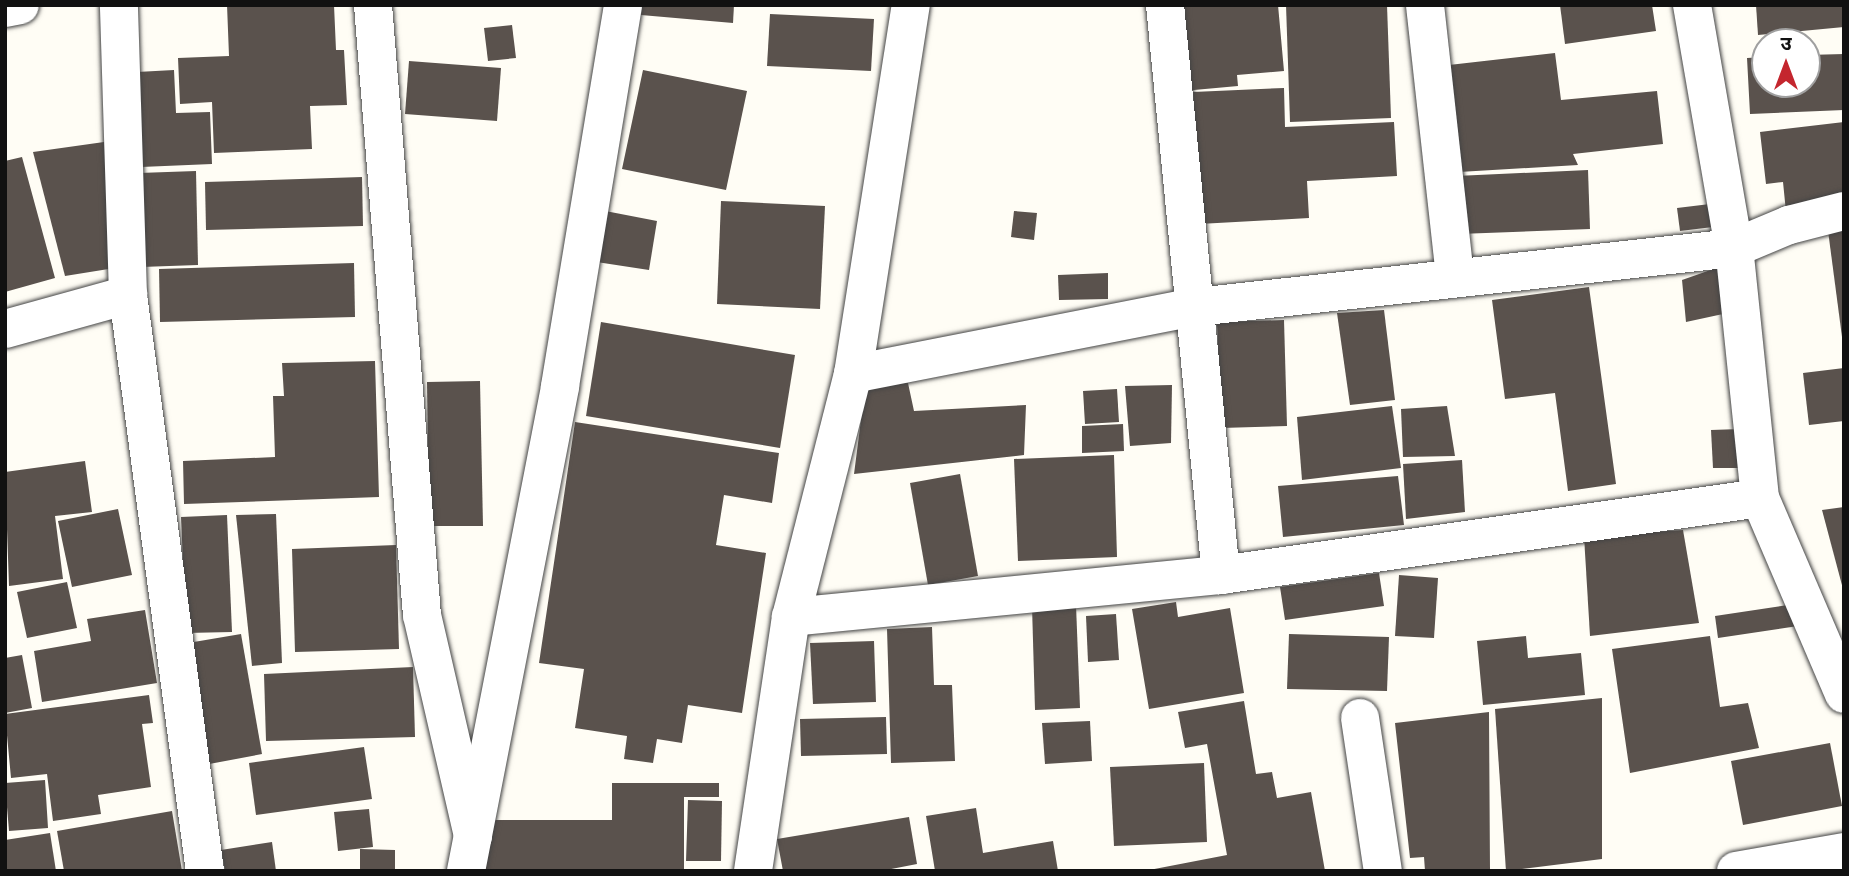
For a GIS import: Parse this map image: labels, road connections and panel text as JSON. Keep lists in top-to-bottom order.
{
  "north": "top"
}
